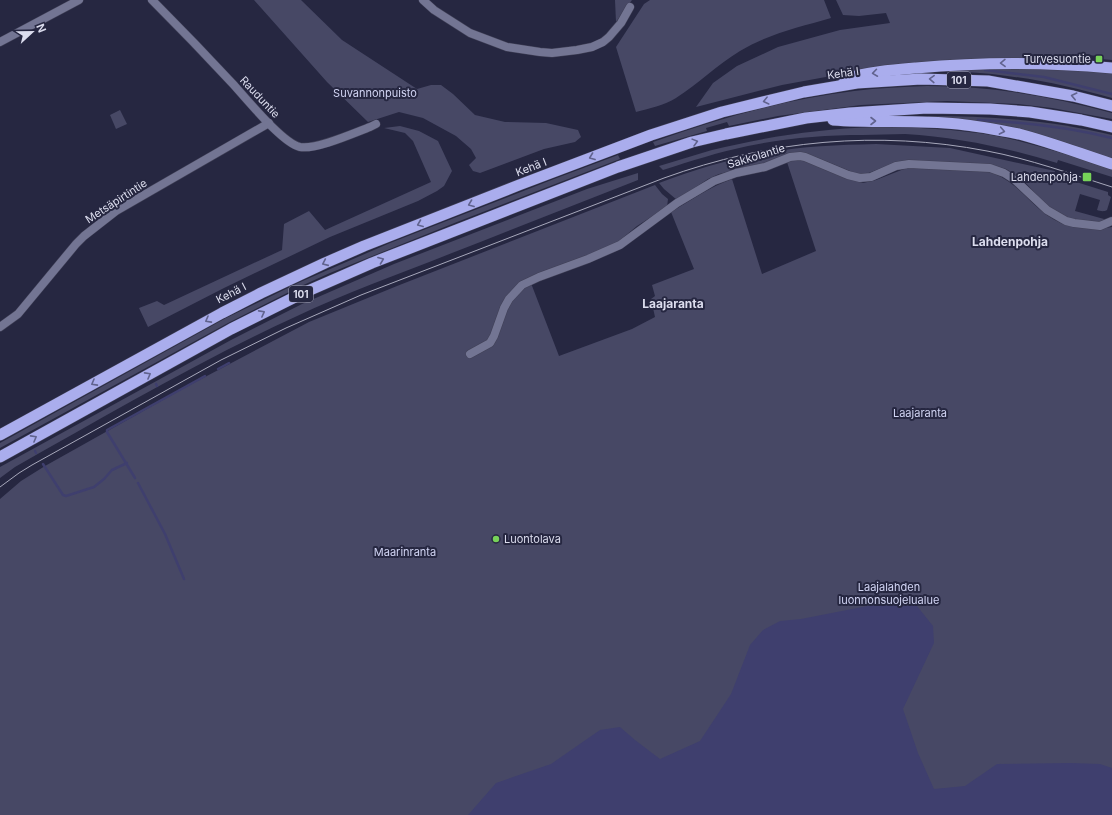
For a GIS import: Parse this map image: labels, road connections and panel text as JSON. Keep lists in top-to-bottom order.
{
  "streets": {
    "highway": ["Kehä I", "101"],
    "street": ["Rauduntie", "Sakkolantie", "Metsäpirtintie"]
  },
  "crossings": [
    ["Rauduntie", "Metsäpirtintie"]
  ],
  "districts": ["Lahdenpohja", "Laajaranta"],
  "parks": [
    "Suvannonpuisto",
    "Laajaranta",
    "Maarinranta",
    "Laajalahden luonnonsuojelualue"
  ],
  "places": {
    "transit": ["Turvesuontie", "Lahdenpohja"],
    "other": ["Luontolava"]
  },
  "north": "right"
}
